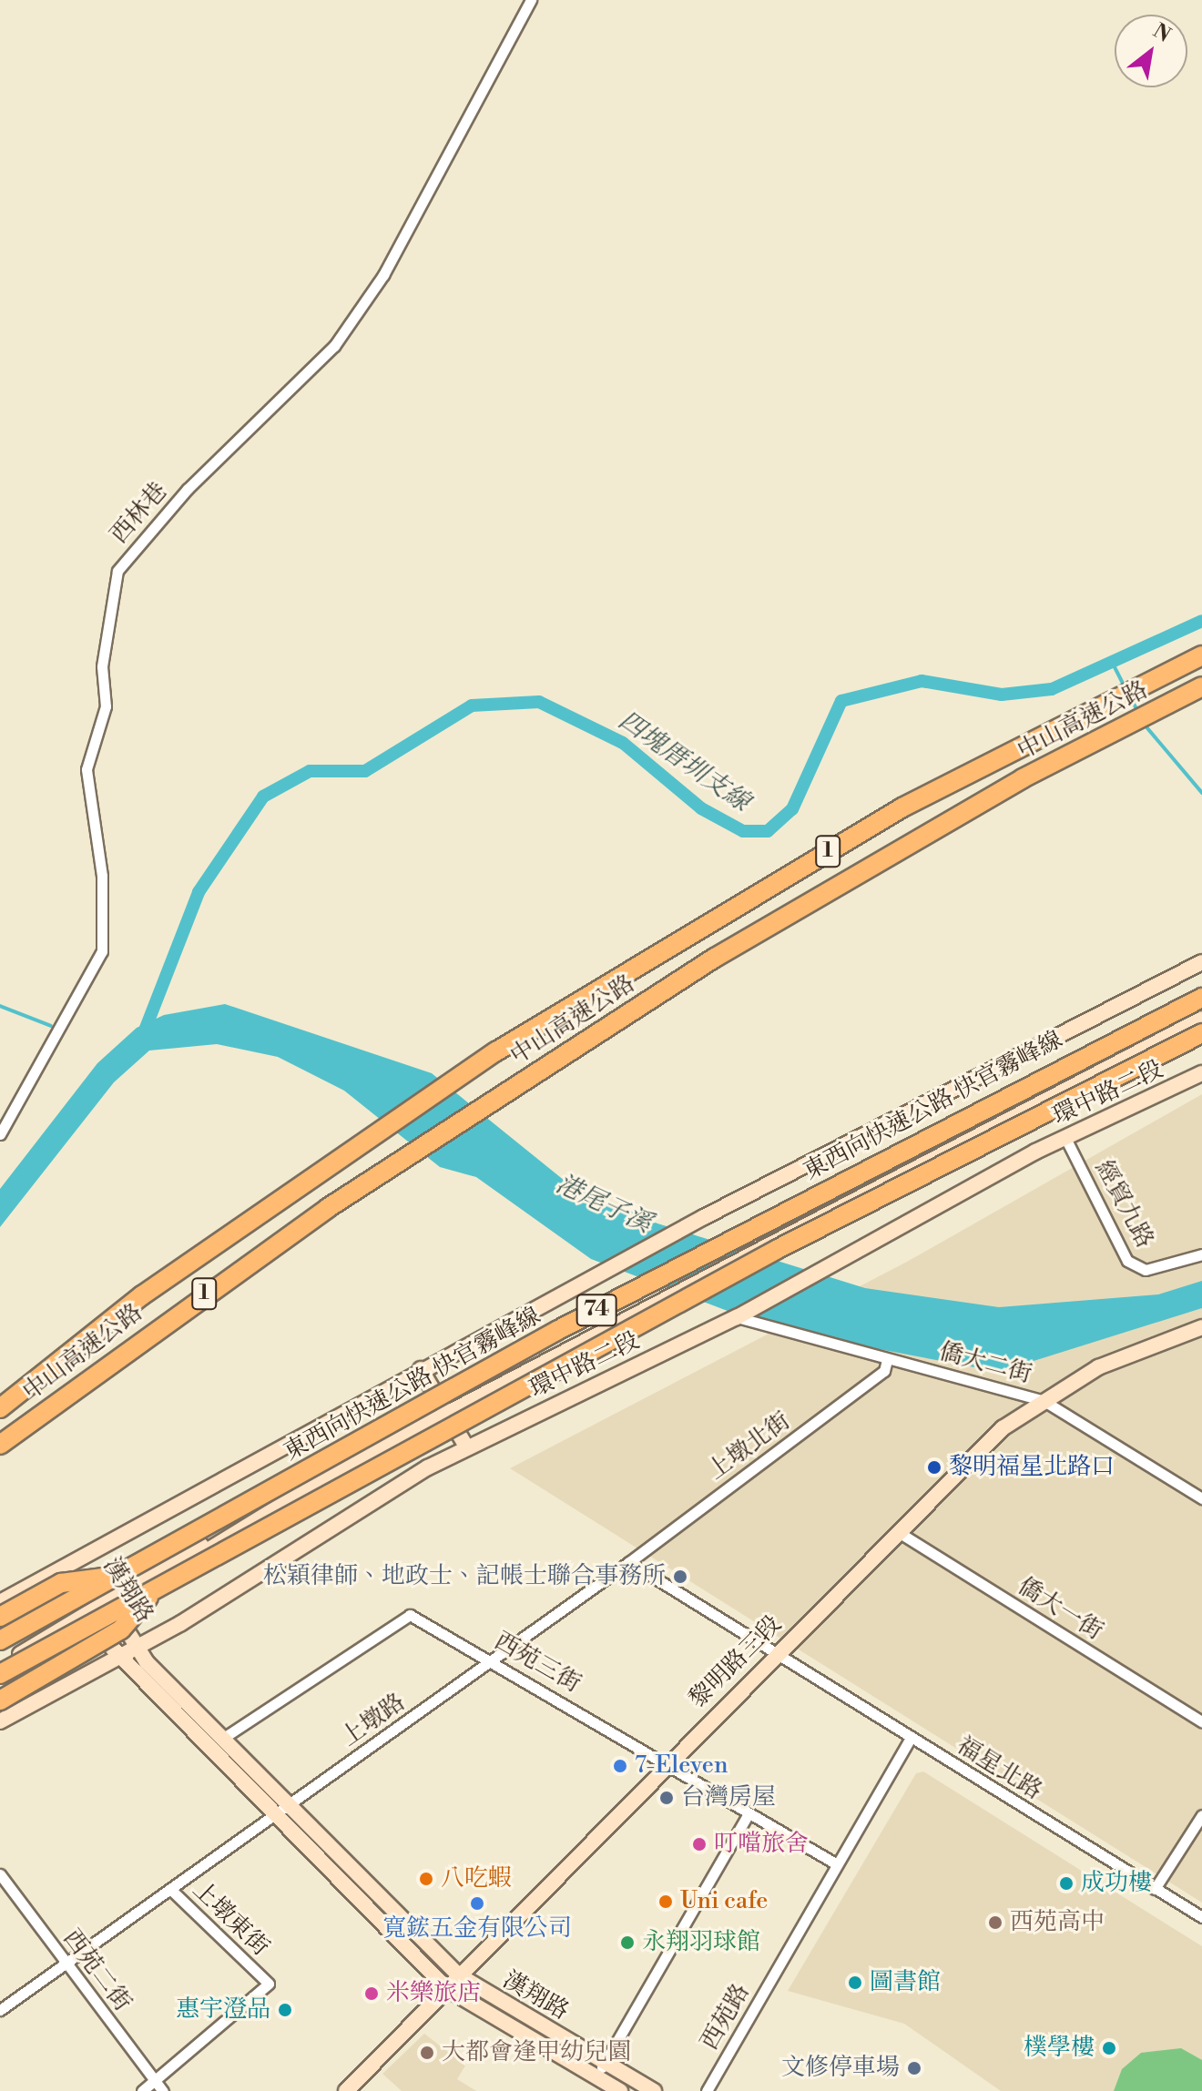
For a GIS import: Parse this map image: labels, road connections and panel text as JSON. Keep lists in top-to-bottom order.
{
  "streets": {
    "highway": [
      "中山高速公路",
      "1",
      "東西向快速公路 快官霧峰線",
      "74"
    ],
    "street": [
      "西林巷",
      "環中路二段",
      "經貿九路",
      "僑大二街",
      "上墩北街",
      "漢翔路",
      "僑大一街",
      "黎明路三段",
      "西苑三街",
      "上墩路",
      "福星北路",
      "上墩東街",
      "西苑二街",
      "西苑路"
    ]
  },
  "crossings": [
    ["環中路二段", "經貿九路"],
    ["環中路二段", "74"],
    ["環中路二段", "僑大二街"],
    ["環中路二段", "漢翔路"],
    ["僑大二街", "上墩北街"],
    ["僑大二街", "黎明路三段"],
    ["上墩北街", "上墩路"],
    ["漢翔路", "黎明路三段"],
    ["漢翔路", "西苑三街"],
    ["漢翔路", "上墩路"],
    ["僑大一街", "黎明路三段"],
    ["黎明路三段", "西苑三街"],
    ["黎明路三段", "福星北路"],
    ["西苑三街", "上墩路"],
    ["西苑三街", "西苑路"],
    ["上墩路", "上墩東街"],
    ["上墩路", "西苑二街"],
    ["福星北路", "西苑路"],
    ["上墩東街", "西苑二街"]
  ],
  "water": ["四塊厝圳支線", "港尾子溪"],
  "places": [
    "黎明福星北路口",
    "松穎律師、地政士、記帳士聯合事務所",
    "7-Eleven",
    "台灣房屋",
    "叮噹旅舍",
    "八吃蝦",
    "成功樓",
    "Uni cafe",
    "寬鋐五金有限公司",
    "西苑高中",
    "永翔羽球館",
    "圖書館",
    "米樂旅店",
    "惠宇澄品",
    "樸學樓",
    "大都會逢甲幼兒園",
    "文修停車場"
  ],
  "north": "top right"
}
